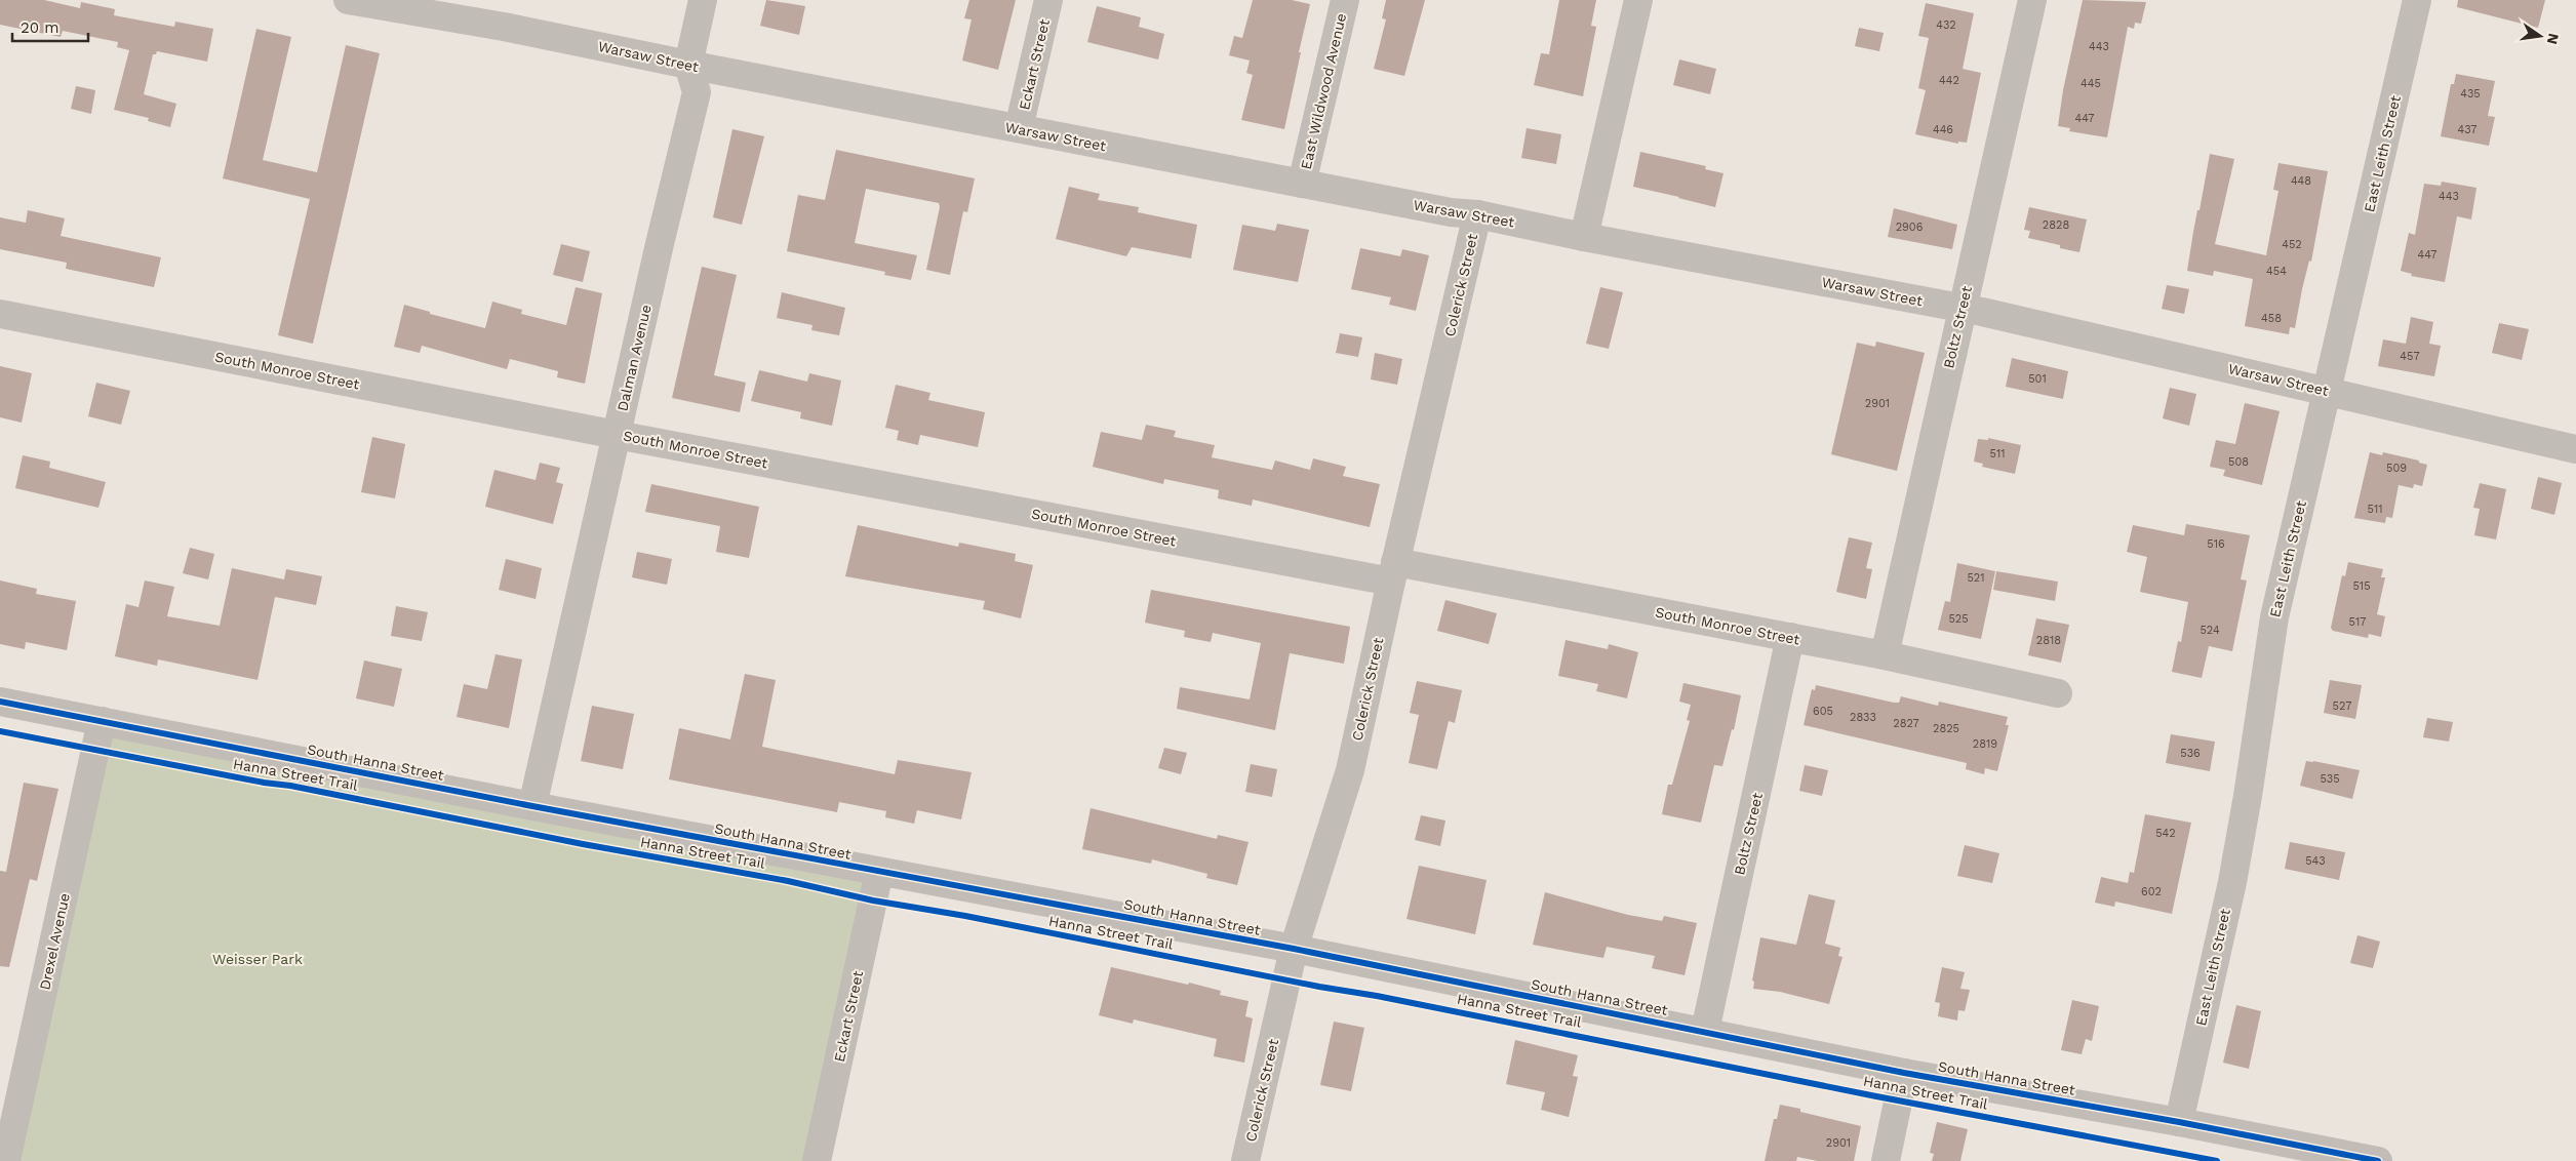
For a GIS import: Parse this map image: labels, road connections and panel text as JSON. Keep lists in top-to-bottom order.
{
  "streets": {
    "street": [
      "Warsaw Street",
      "Eckart Street",
      "East Wildwood Avenue",
      "East Leith Street",
      "Colerick Street",
      "Boltz Street",
      "Dalman Avenue",
      "South Monroe Street",
      "South Hanna Street",
      "Drexel Avenue"
    ],
    "cycle path": ["Hanna Street Trail"]
  },
  "crossings": [
    ["Warsaw Street", "Eckart Street"],
    ["Warsaw Street", "East Wildwood Avenue"],
    ["Warsaw Street", "East Leith Street"],
    ["Warsaw Street", "Colerick Street"],
    ["Warsaw Street", "Boltz Street"],
    ["Warsaw Street", "Dalman Avenue"],
    ["Eckart Street", "South Hanna Street"],
    ["East Leith Street", "South Hanna Street"],
    ["Colerick Street", "South Monroe Street"],
    ["Colerick Street", "South Hanna Street"],
    ["Boltz Street", "South Monroe Street"],
    ["Boltz Street", "South Hanna Street"],
    ["Dalman Avenue", "South Monroe Street"],
    ["Dalman Avenue", "South Hanna Street"],
    ["South Hanna Street", "Drexel Avenue"]
  ],
  "parks": ["Weisser Park"],
  "house_numbers": [
    "432",
    "443",
    "442",
    "445",
    "435",
    "447",
    "446",
    "437",
    "448",
    "443",
    "2828",
    "2906",
    "452",
    "447",
    "454",
    "458",
    "457",
    "501",
    "2901",
    "511",
    "508",
    "509",
    "511",
    "516",
    "521",
    "515",
    "525",
    "517",
    "524",
    "2818",
    "527",
    "605",
    "2833",
    "2827",
    "2825",
    "2819",
    "536",
    "535",
    "542",
    "543",
    "602",
    "2901"
  ],
  "scale_bar": "20 m",
  "north": "right"
}
